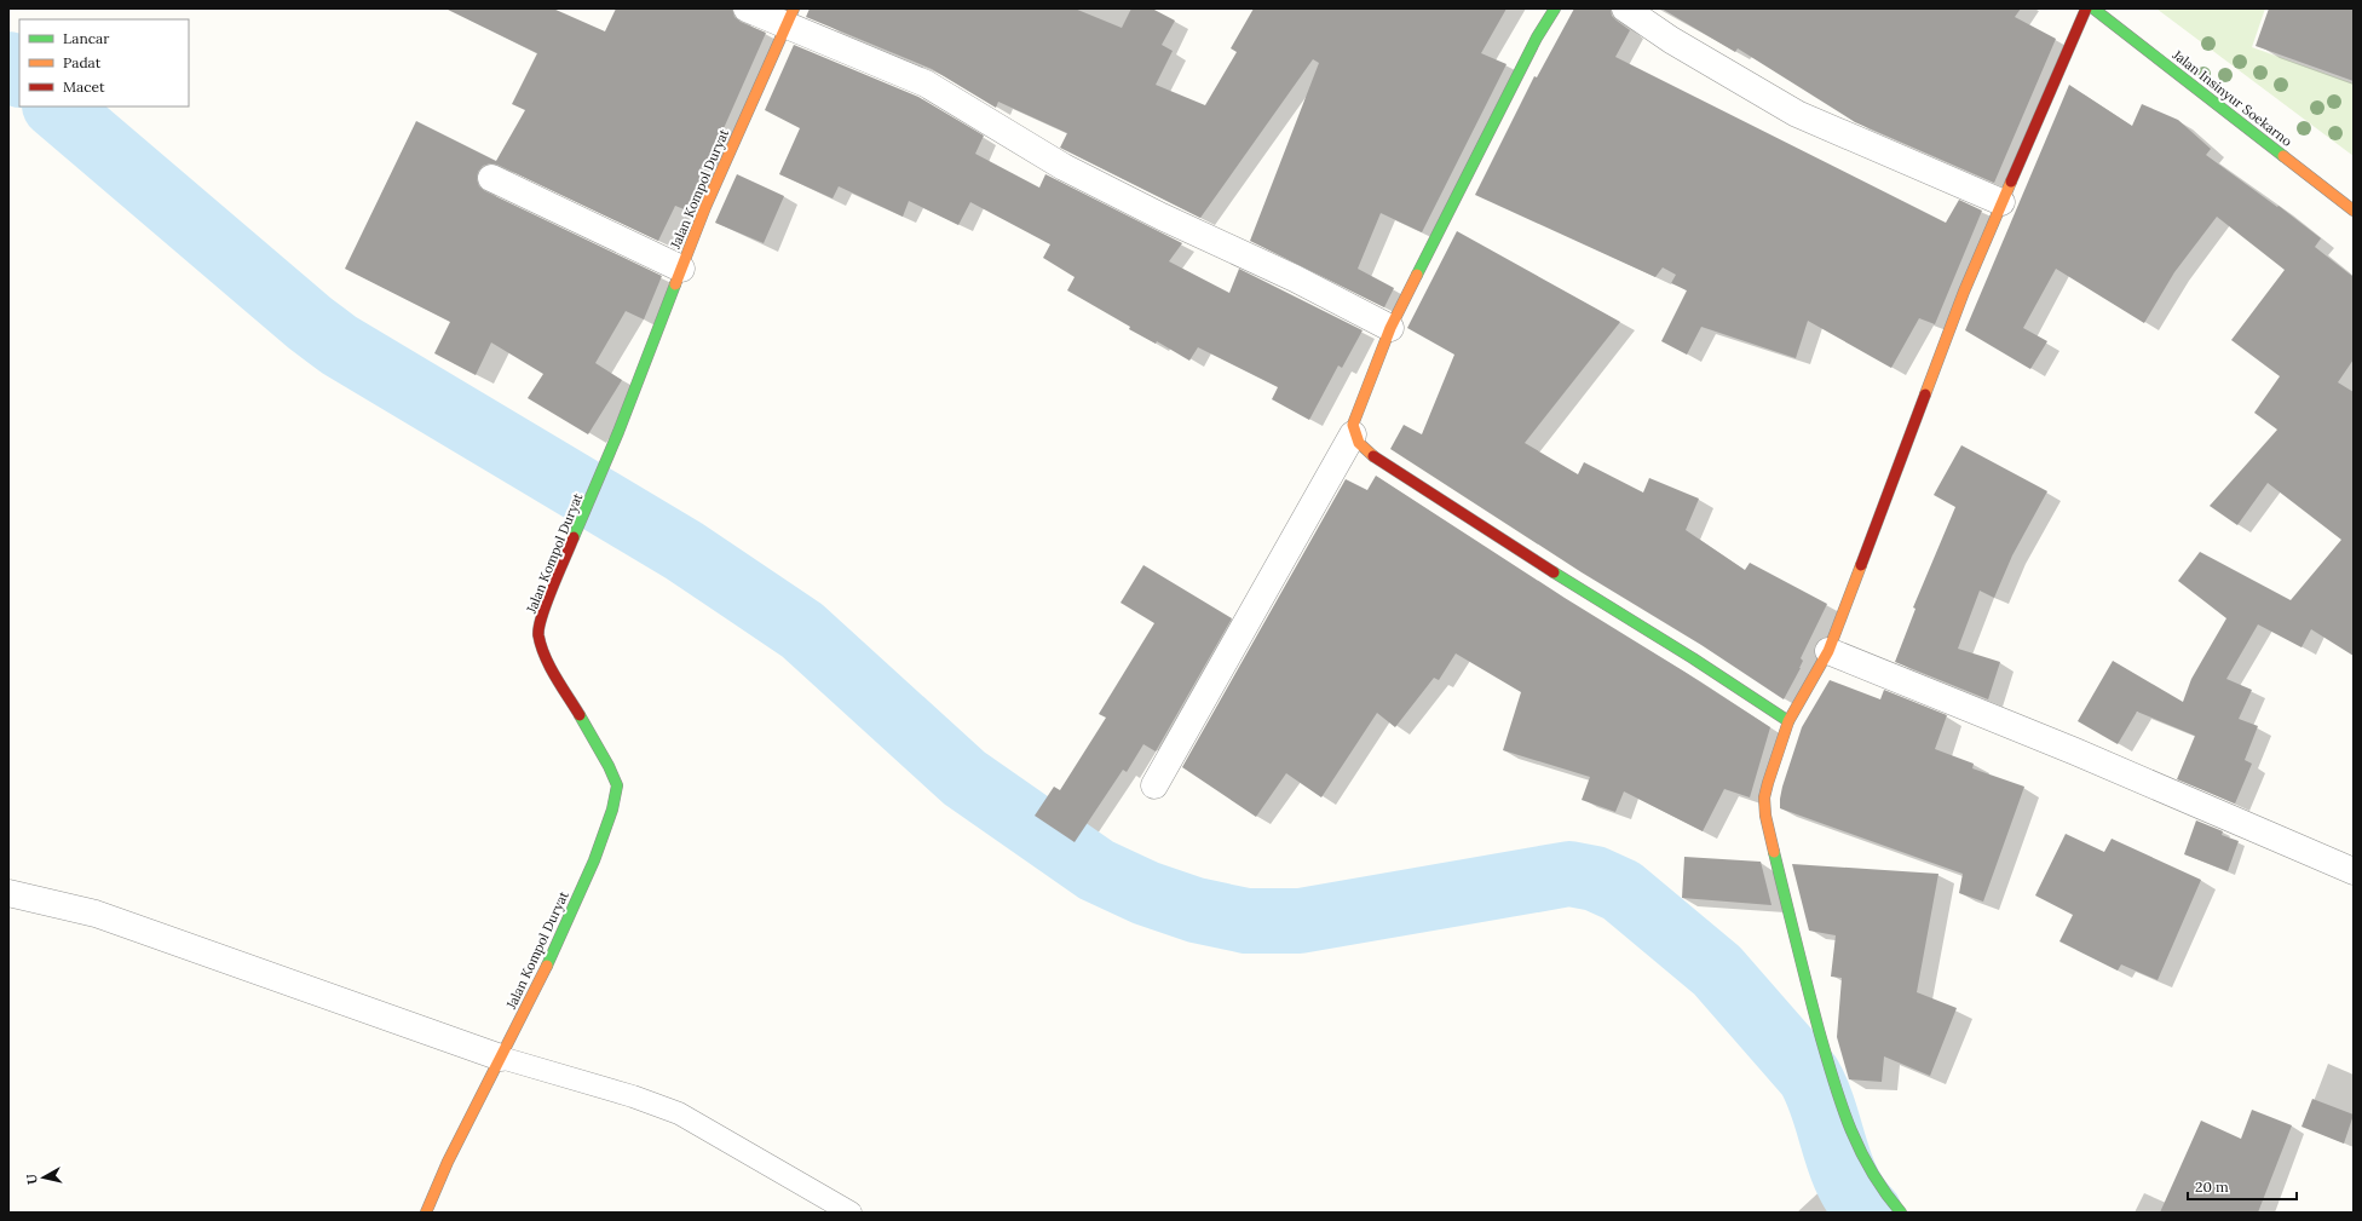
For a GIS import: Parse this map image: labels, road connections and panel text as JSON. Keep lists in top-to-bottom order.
{
  "streets": {
    "street": ["Jalan Insinyur Soekarno", "Jalan Kompol Duryat"]
  },
  "legend": ["Lancar", "Padat", "Macet"],
  "scale_bar": "20 m",
  "north": "left"
}
